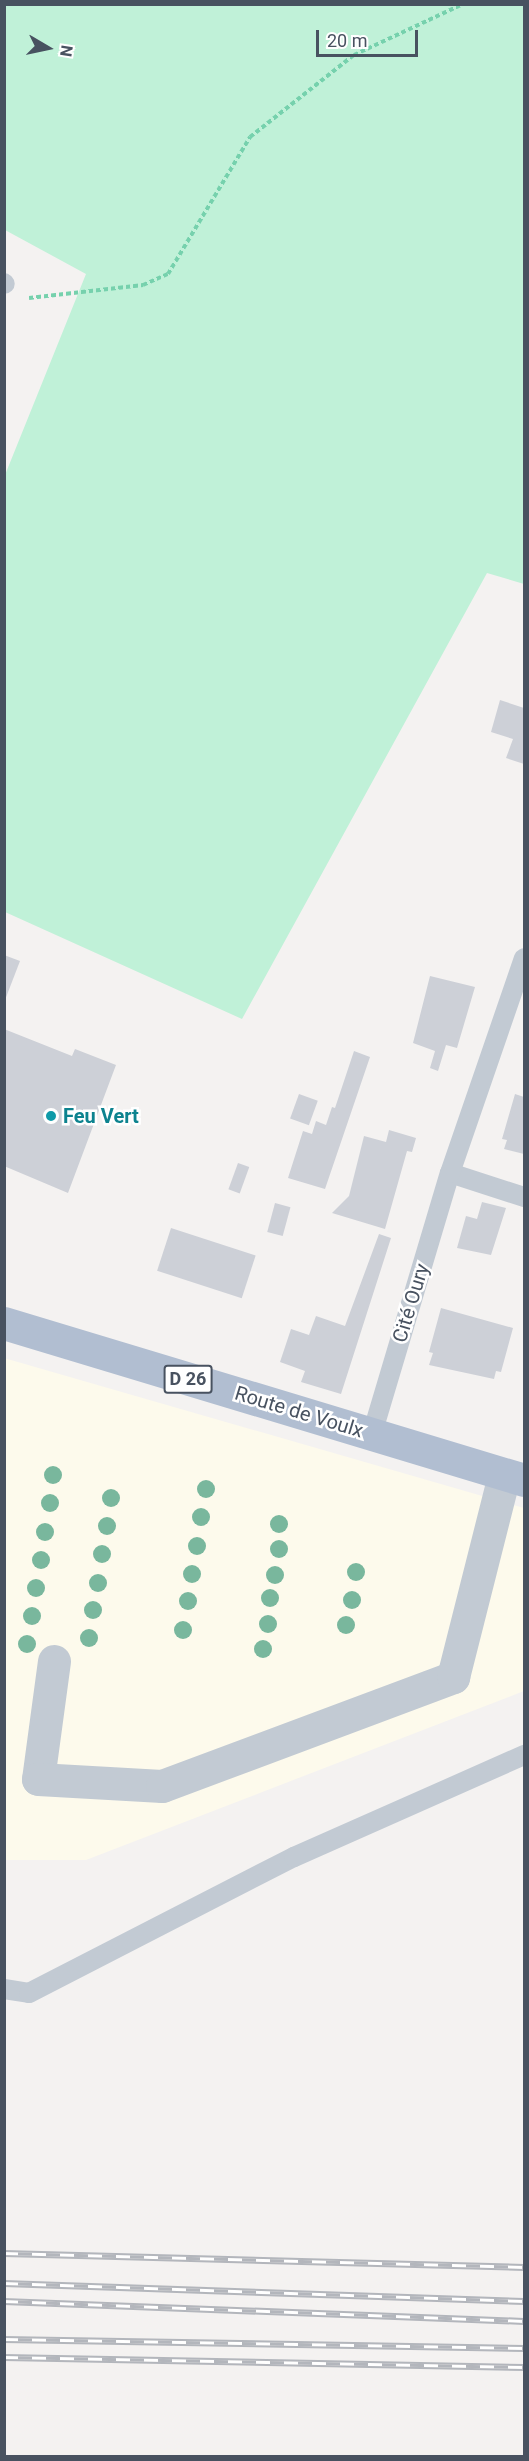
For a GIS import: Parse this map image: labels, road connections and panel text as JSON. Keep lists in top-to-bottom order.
{
  "streets": {
    "main road": ["D 26", "Route de Voulx"],
    "lane": ["Cité Oury"]
  },
  "crossings": [
    ["Cité Oury", "Route de Voulx"]
  ],
  "places": ["Feu Vert"],
  "scale_bar": "20 m",
  "north": "right"
}
